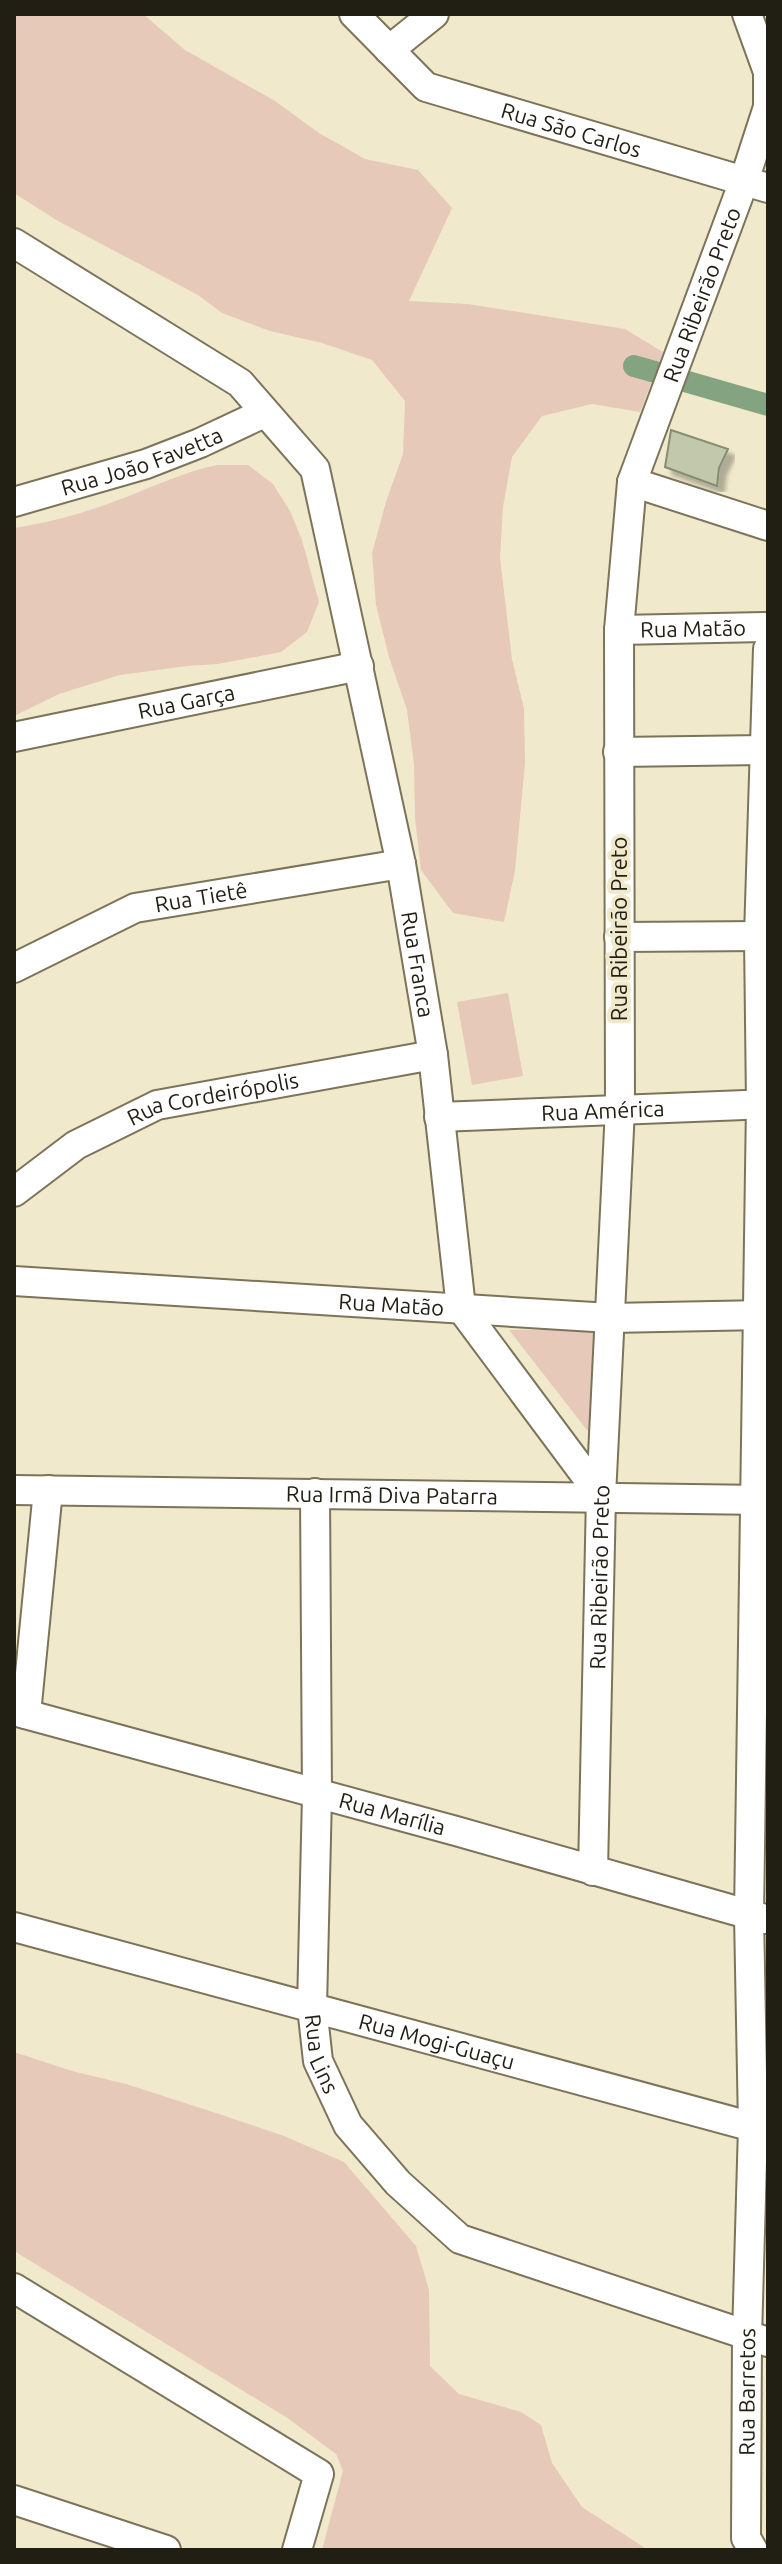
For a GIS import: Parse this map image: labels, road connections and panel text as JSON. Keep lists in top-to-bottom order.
{
  "streets": {
    "street": [
      "Rua São Carlos",
      "Rua Ribeirão Preto",
      "Rua João Favetta",
      "Rua Matão",
      "Rua Garça",
      "Rua Tietê",
      "Rua Franca",
      "Rua Cordeirópolis",
      "Rua América",
      "Rua Irmã Diva Patarra",
      "Rua Marília",
      "Rua Mogi-Guaçu",
      "Rua Lins",
      "Rua Barretos"
    ]
  },
  "crossings": [
    ["Rua São Carlos", "Rua Ribeirão Preto"],
    ["Rua Ribeirão Preto", "Rua Matão"],
    ["Rua Ribeirão Preto", "Rua América"],
    ["Rua Ribeirão Preto", "Rua Irmã Diva Patarra"],
    ["Rua Ribeirão Preto", "Rua Marília"],
    ["Rua João Favetta", "Rua Franca"],
    ["Rua Matão", "Rua Franca"],
    ["Rua Matão", "Rua Barretos"],
    ["Rua Garça", "Rua Franca"],
    ["Rua Tietê", "Rua Franca"],
    ["Rua Franca", "Rua Cordeirópolis"],
    ["Rua Franca", "Rua América"],
    ["Rua América", "Rua Barretos"],
    ["Rua Irmã Diva Patarra", "Rua Lins"],
    ["Rua Irmã Diva Patarra", "Rua Barretos"],
    ["Rua Marília", "Rua Lins"],
    ["Rua Marília", "Rua Barretos"],
    ["Rua Mogi-Guaçu", "Rua Lins"],
    ["Rua Mogi-Guaçu", "Rua Barretos"],
    ["Rua Lins", "Rua Barretos"]
  ]
}
